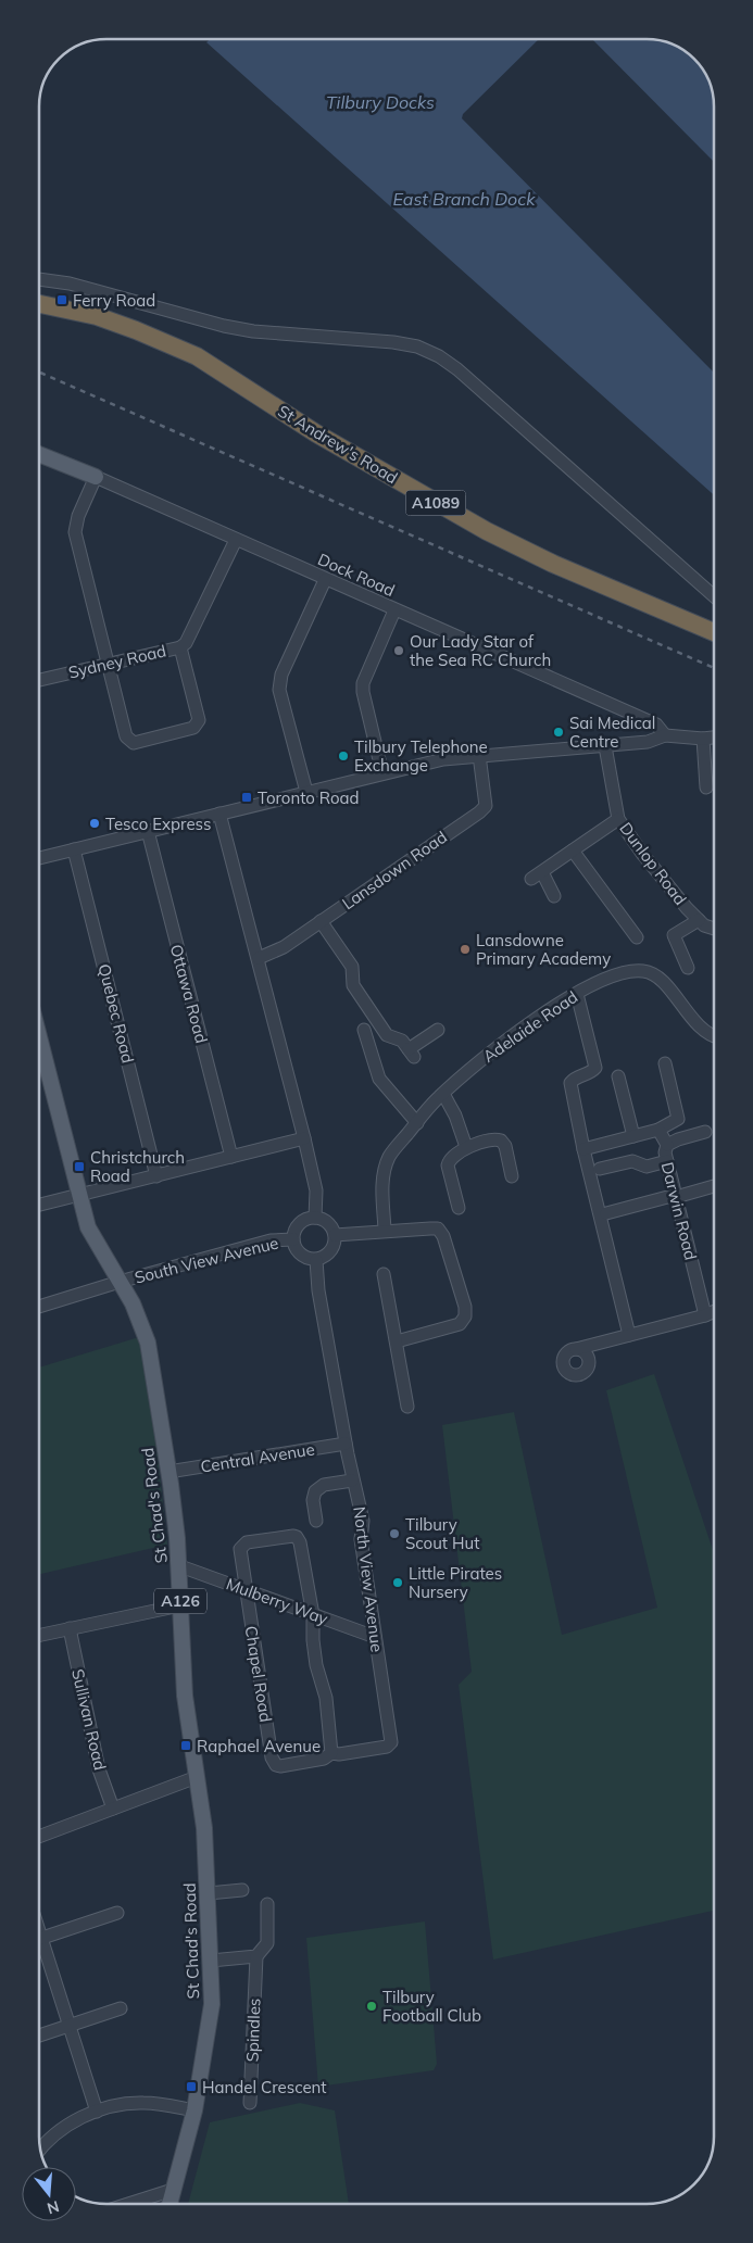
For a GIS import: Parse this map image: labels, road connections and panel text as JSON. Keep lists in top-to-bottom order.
{
  "streets": {
    "highway": ["St Andrew's Road", "A1089"],
    "main road": ["Dock Road", "St Chad's Road", "A126"],
    "street": [
      "Sydney Road",
      "Dunlop Road",
      "Lansdown Road",
      "Ottawa Road",
      "Quebec Road",
      "Adelaide Road",
      "Darwin Road",
      "South View Avenue",
      "Central Avenue",
      "North View Avenue",
      "Mulberry Way",
      "Chapel Road",
      "Sullivan Road",
      "Spindles"
    ]
  },
  "crossings": [
    ["Dock Road", "Sydney Road"],
    ["South View Avenue", "St Chad's Road"],
    ["South View Avenue", "North View Avenue"],
    ["Central Avenue", "St Chad's Road"],
    ["Central Avenue", "North View Avenue"],
    ["St Chad's Road", "Mulberry Way"],
    ["North View Avenue", "Mulberry Way"],
    ["North View Avenue", "Chapel Road"],
    ["Mulberry Way", "Chapel Road"]
  ],
  "water": ["Tilbury Docks", "East Branch Dock"],
  "places": {
    "transit": [
      "Ferry Road",
      "Toronto Road",
      "Christchurch Road",
      "Raphael Avenue",
      "Handel Crescent"
    ],
    "other": [
      "Our Lady Star of the Sea RC Church",
      "Sai Medical Centre",
      "Tilbury Telephone Exchange",
      "Tesco Express",
      "Lansdowne Primary Academy",
      "Tilbury Scout Hut",
      "Little Pirates Nursery",
      "Tilbury Football Club"
    ]
  },
  "north": "bottom"
}
